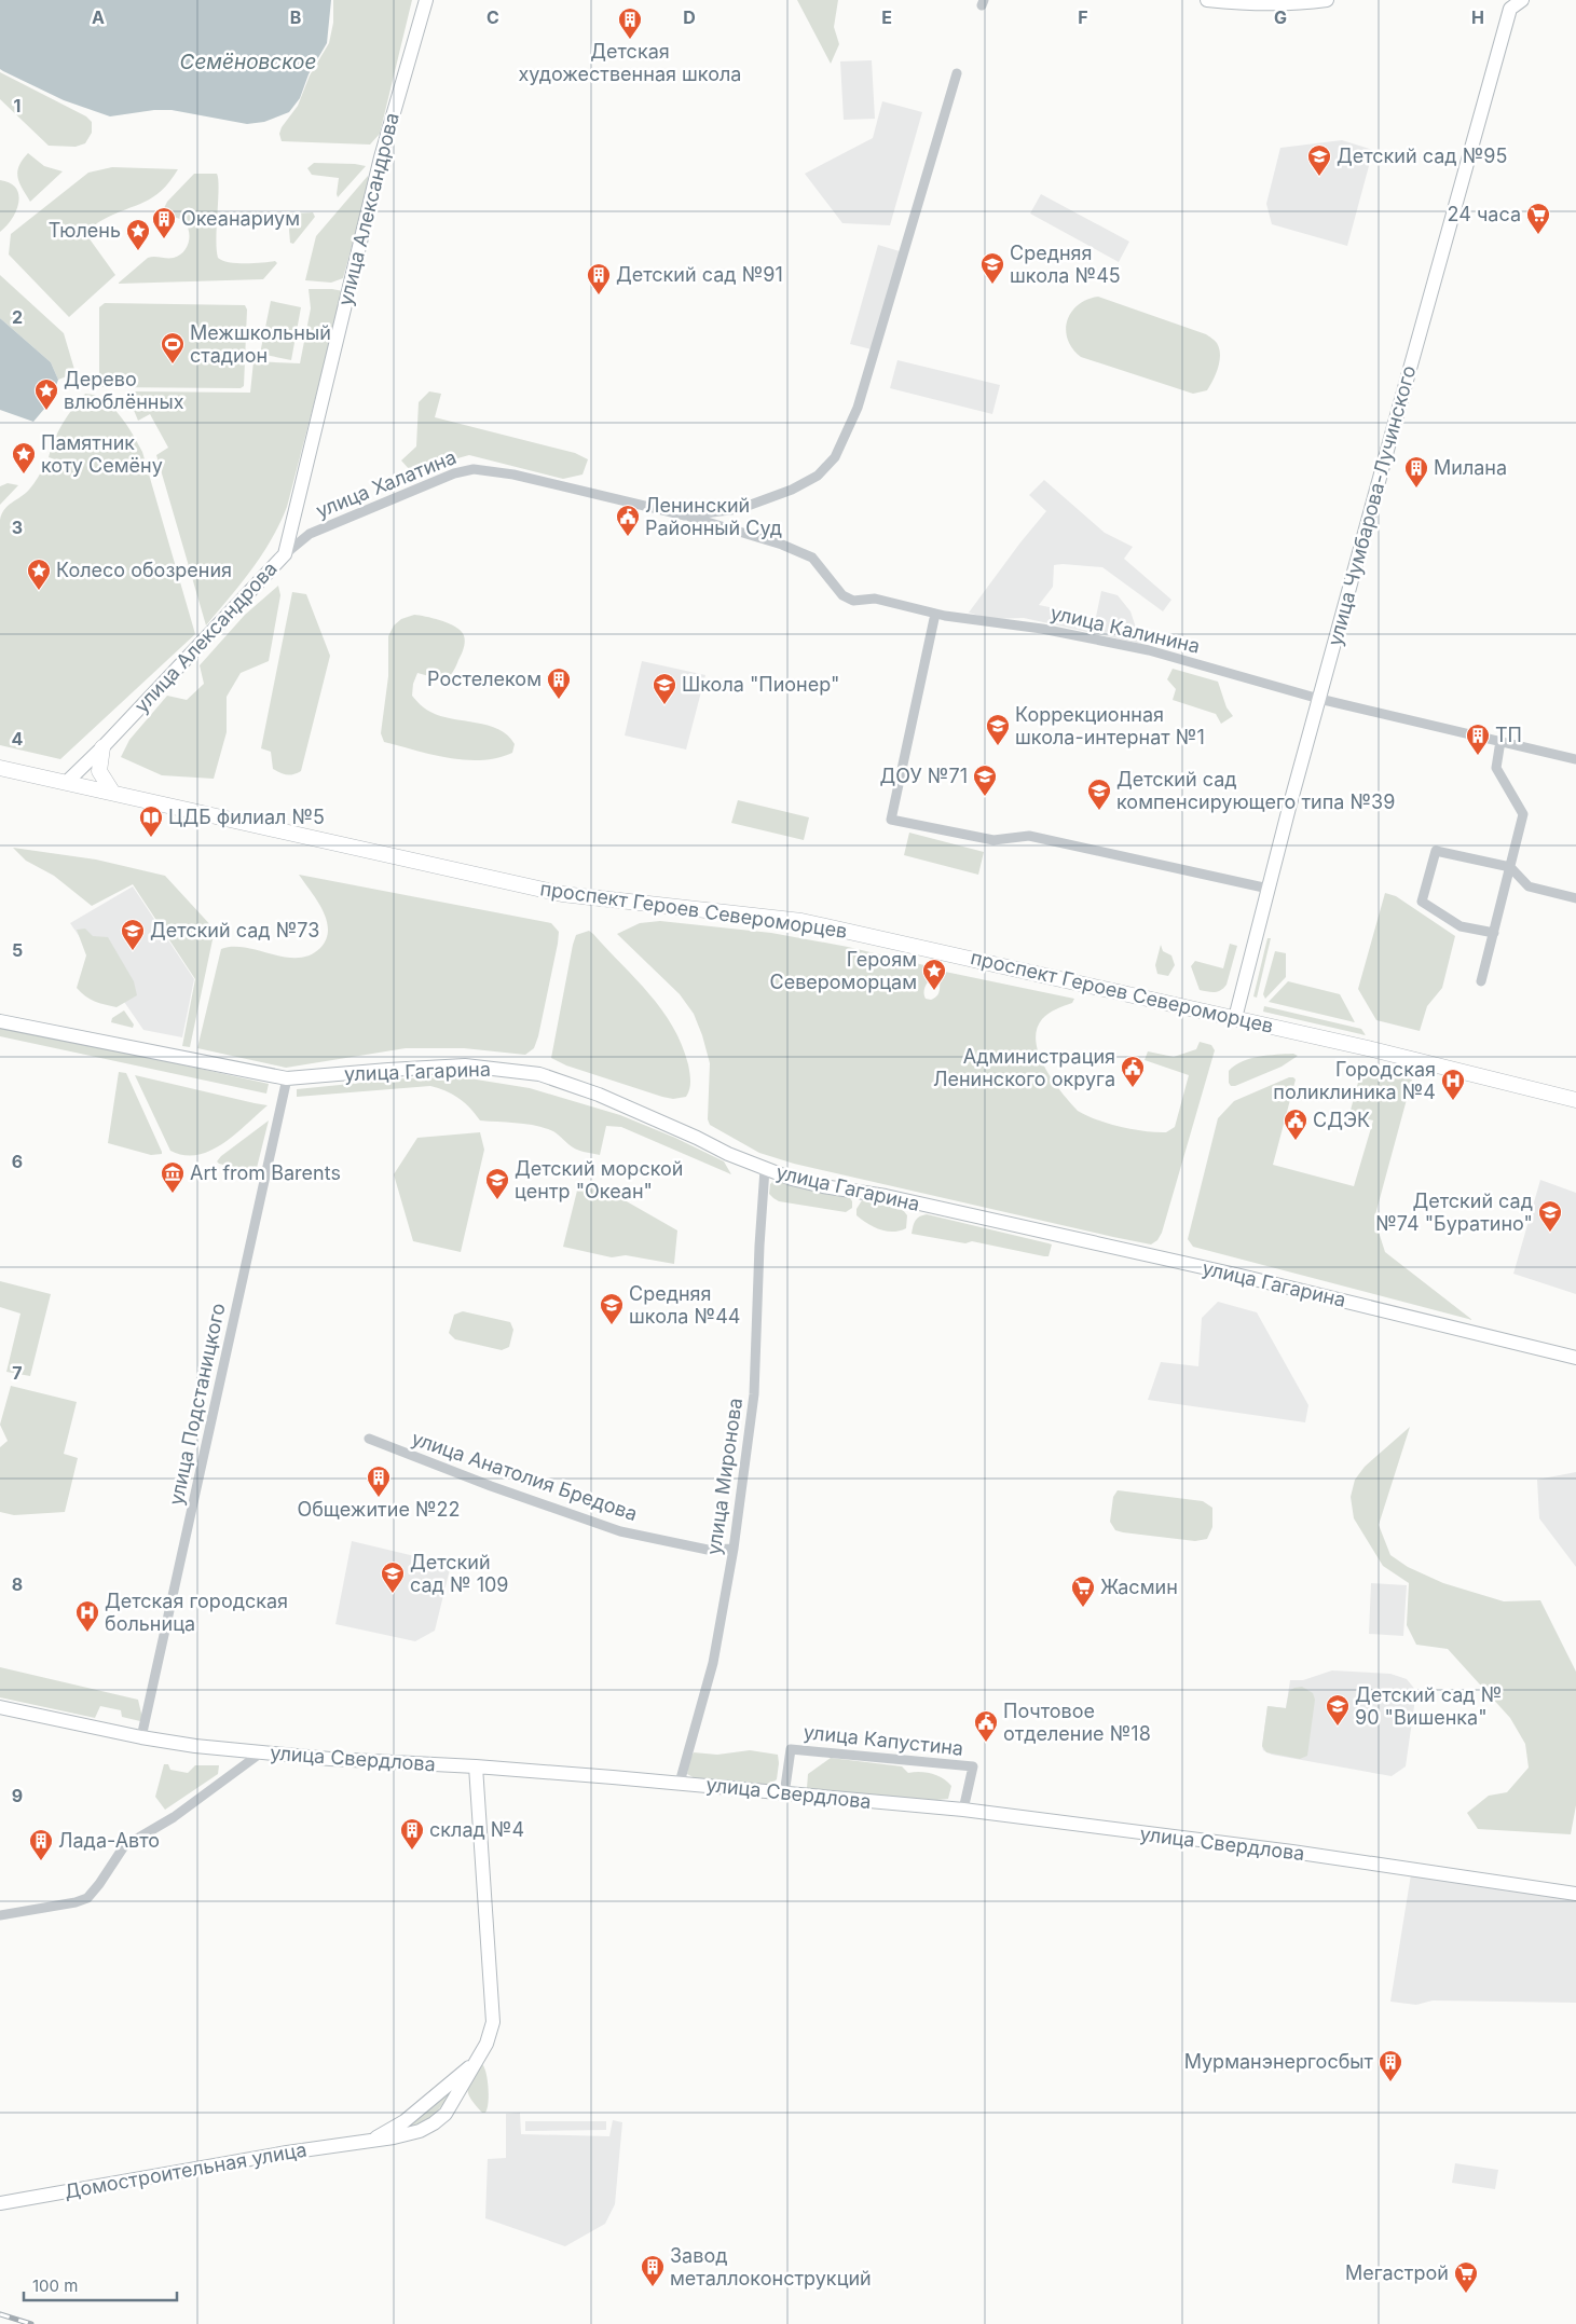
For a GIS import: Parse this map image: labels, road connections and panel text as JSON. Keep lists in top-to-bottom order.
{
  "streets": {
    "main road": ["проспект Героев Североморцев"],
    "street": [
      "улица Александрова",
      "улица Халатина",
      "улица Чумбарова-Лучинского",
      "улица Калинина",
      "улица Гагарина",
      "улица Подстаницкого",
      "улица Анатолия Бредова",
      "улица Миронова",
      "улица Капустина",
      "улица Свердлова",
      "Домостроительная улица"
    ]
  },
  "crossings": [
    ["улица Александрова", "улица Халатина"],
    ["улица Александрова", "проспект Героев Североморцев"],
    ["улица Халатина", "улица Калинина"],
    ["улица Чумбарова-Лучинского", "улица Калинина"],
    ["улица Чумбарова-Лучинского", "проспект Героев Североморцев"],
    ["улица Гагарина", "улица Подстаницкого"],
    ["улица Гагарина", "улица Миронова"],
    ["улица Подстаницкого", "улица Свердлова"],
    ["улица Анатолия Бредова", "улица Миронова"],
    ["улица Миронова", "улица Свердлова"],
    ["улица Капустина", "улица Свердлова"],
    ["улица Свердлова", "Домостроительная улица"]
  ],
  "water": ["Семёновское"],
  "places": {
    "building": [
      "Детская художественная школа",
      "Океанариум",
      "Детский сад №91",
      "Милана",
      "Ростелеком",
      "ТП",
      "Общежитие №22",
      "склад №4",
      "Лада-Авто",
      "Мурманэнергосбыт",
      "Завод металлоконструкций"
    ],
    "school or university": [
      "Детский сад №95",
      "Средняя школа №45",
      "Школа \"Пионер\"",
      "Коррекционная школа-интернат №1",
      "ДОУ №71",
      "Детский сад компенсирующего типа №39",
      "Детский сад №73",
      "Детский морской центр \"Океан\"",
      "Детский сад №74 \"Буратино\"",
      "Средняя школа №44",
      "Детский сад № 109",
      "Детский сад № 90 \"Вишенка\""
    ],
    "supermarket": ["24 часа", "Жасмин", "Мегастрой"],
    "place": [
      "Тюлень",
      "Дерево влюблённых",
      "Памятник коту Семёну",
      "Колесо обозрения",
      "Героям Cевероморцам"
    ],
    "sports": ["Межшкольный стадион"],
    "public building": [
      "Ленинский Районный Суд",
      "Администрация Ленинского округа",
      "СДЭК",
      "Почтовое отделение №18"
    ],
    "library": ["ЦДБ филиал №5"],
    "hospital": ["Городская поликлиника №4", "Детская городская больница"],
    "museum": ["Art from Barents"]
  },
  "scale_bar": "100 m",
  "grid": {
    "columns": [
      "A",
      "B",
      "C",
      "D",
      "E",
      "F",
      "G",
      "H"
    ],
    "rows": [
      "1",
      "2",
      "3",
      "4",
      "5",
      "6",
      "7",
      "8",
      "9"
    ]
  }
}
